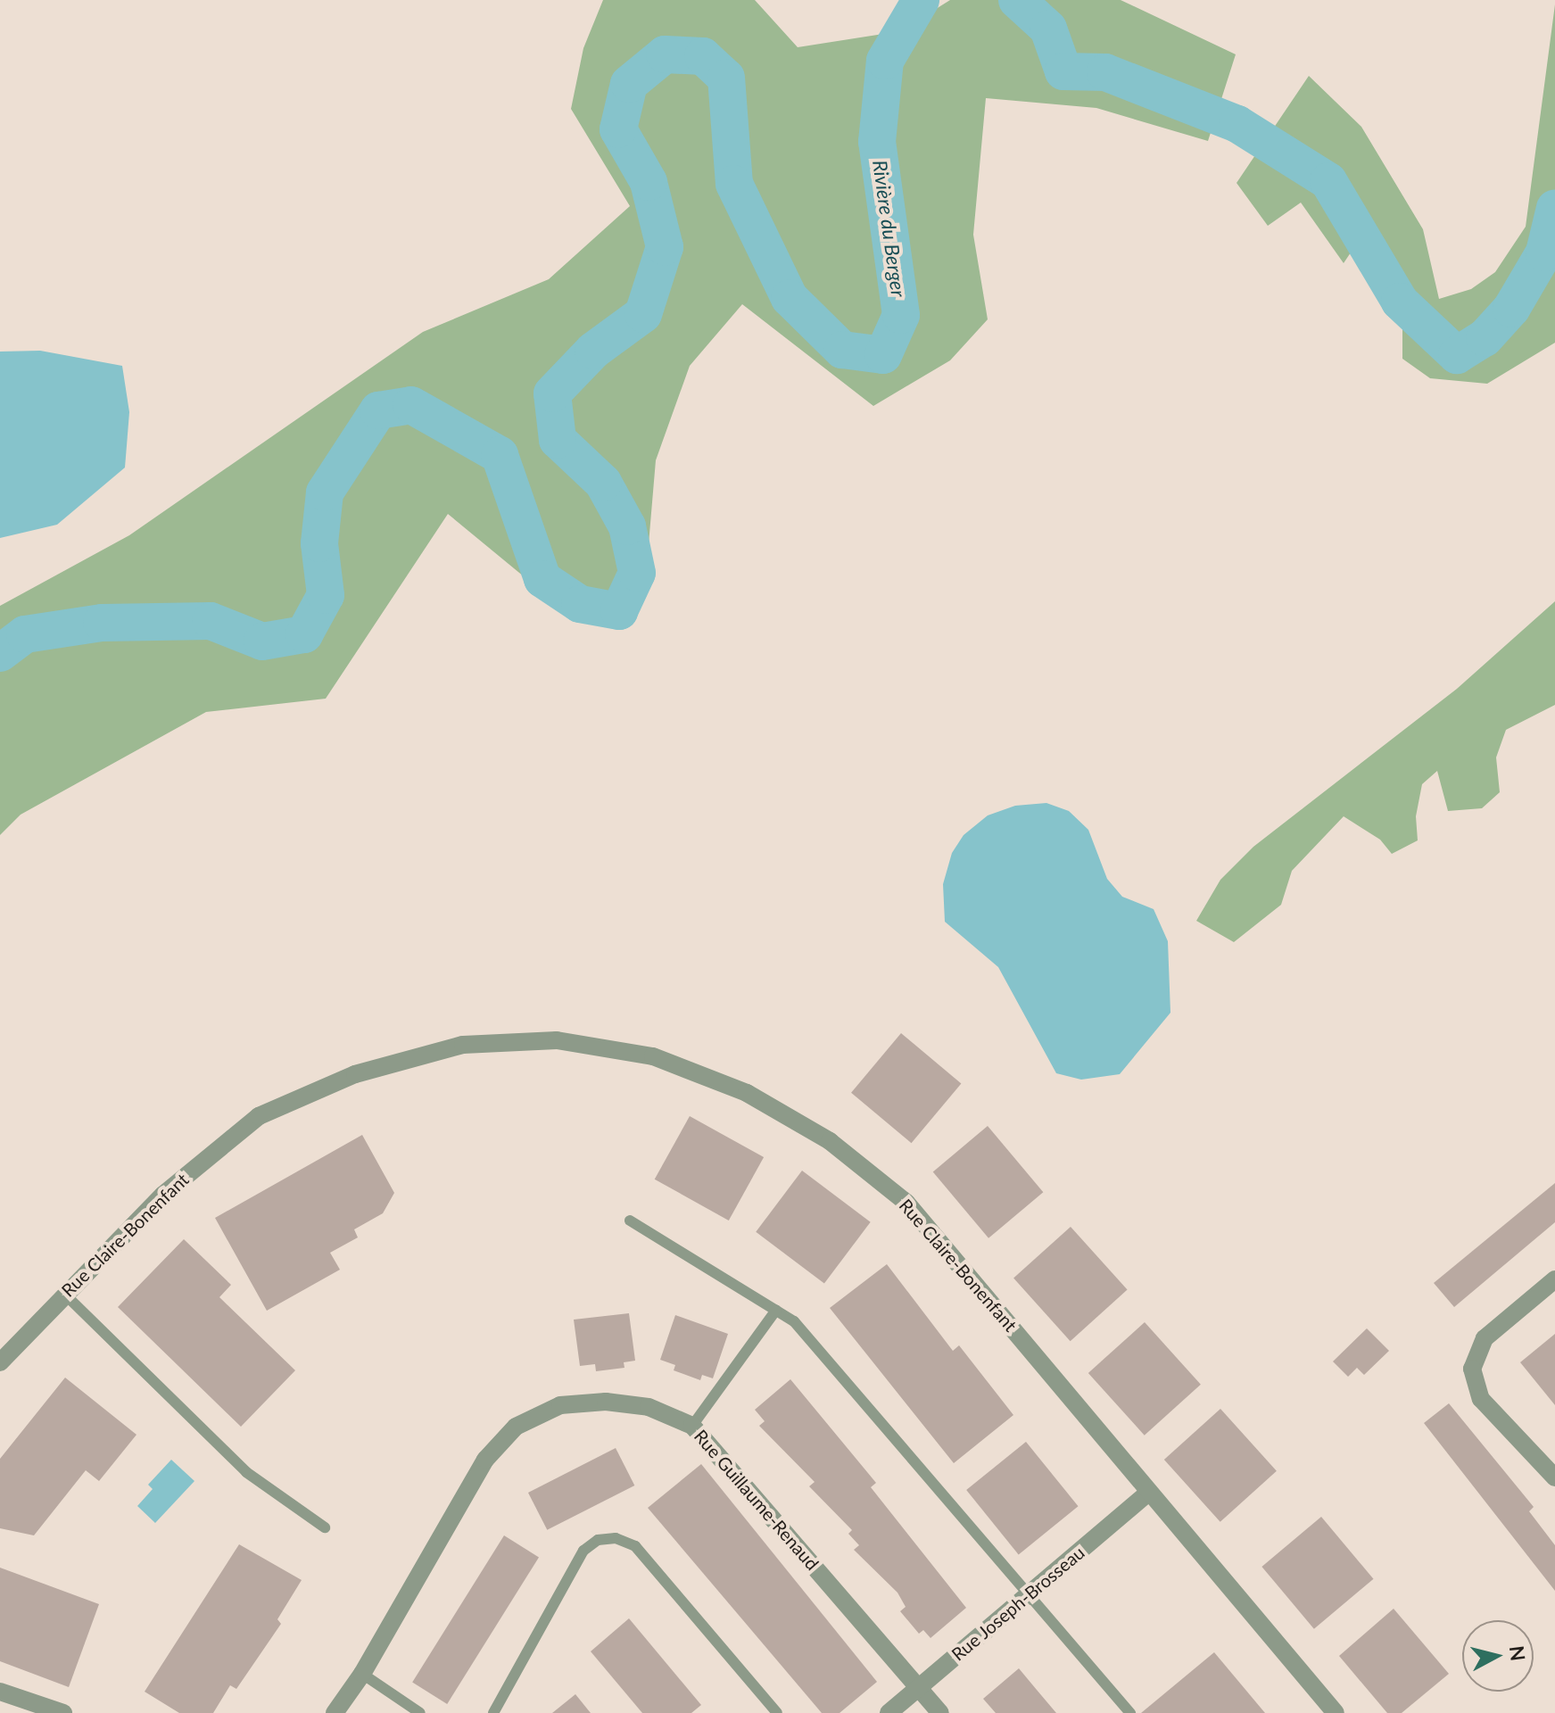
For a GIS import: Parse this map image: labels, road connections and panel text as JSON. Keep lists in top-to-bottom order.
{
  "streets": {
    "street": ["Rue Claire-Bonenfant", "Rue Guillaume-Renaud", "Rue Joseph-Brosseau"]
  },
  "crossings": [
    ["Rue Claire-Bonenfant", "Rue Joseph-Brosseau"],
    ["Rue Guillaume-Renaud", "Rue Joseph-Brosseau"]
  ],
  "water": ["Rivière du Berger"],
  "north": "right"
}
